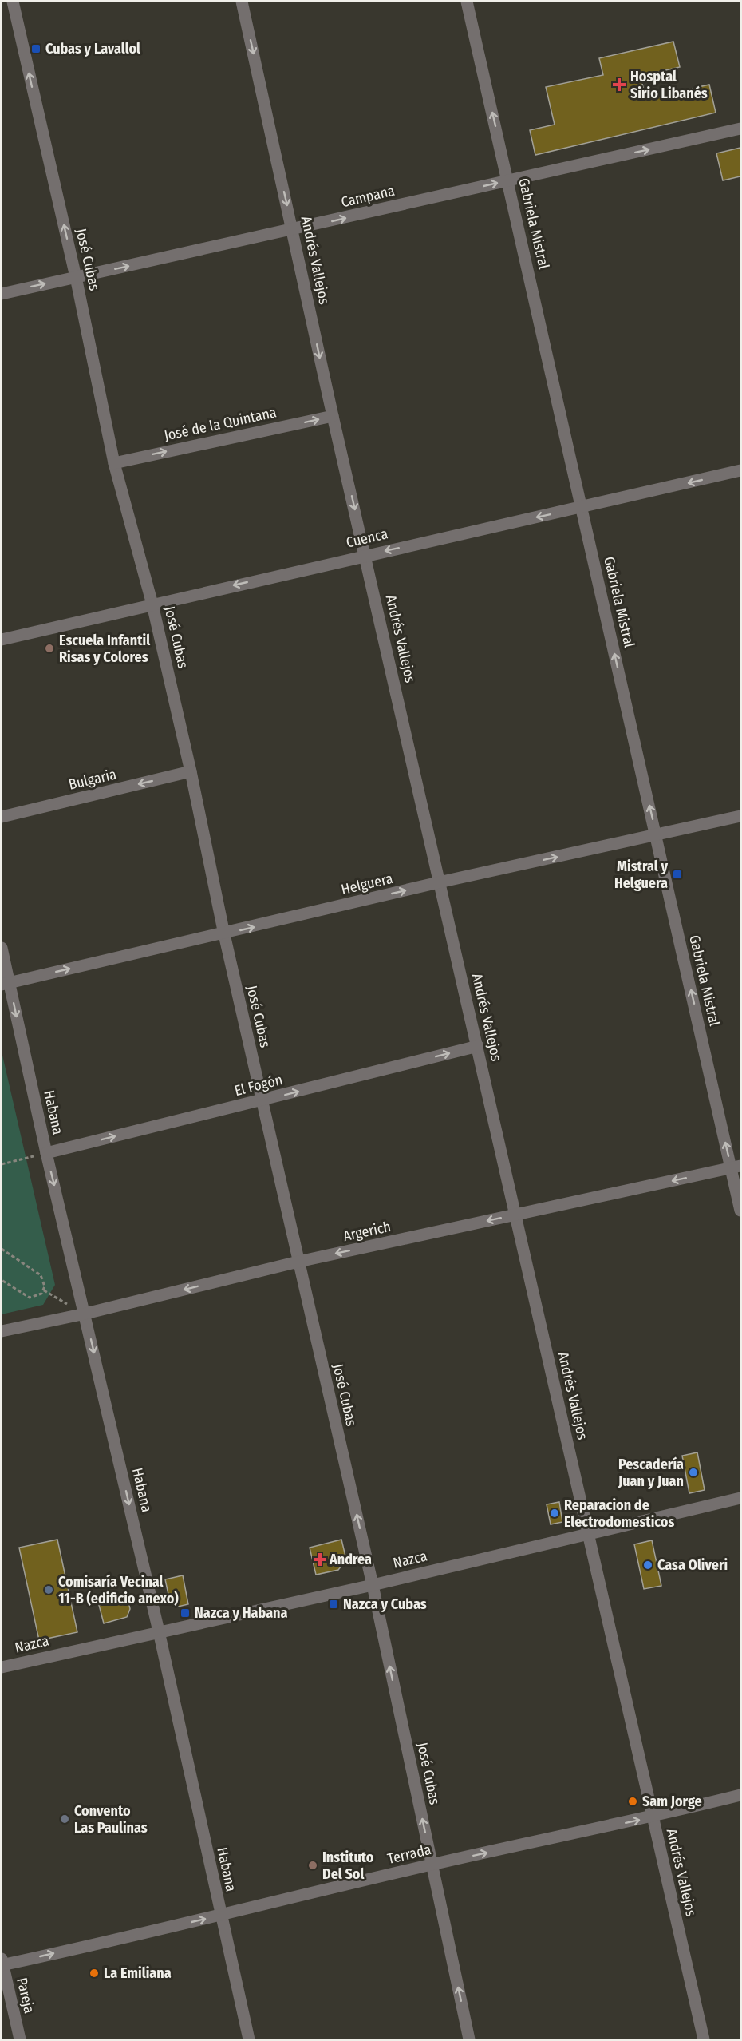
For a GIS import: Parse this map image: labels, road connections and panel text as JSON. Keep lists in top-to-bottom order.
{
  "streets": {
    "street": [
      "Campana",
      "Gabriela Mistral",
      "José Cubas",
      "Andrés Vallejos",
      "José de la Quintana",
      "Cuenca",
      "Bulgaria",
      "Helguera",
      "El Fogón",
      "Habana",
      "Argerich",
      "Nazca",
      "Terrada",
      "Pareja"
    ]
  },
  "crossings": [
    ["Campana", "Gabriela Mistral"],
    ["Campana", "José Cubas"],
    ["Campana", "Andrés Vallejos"],
    ["Gabriela Mistral", "Cuenca"],
    ["Gabriela Mistral", "Helguera"],
    ["Gabriela Mistral", "Argerich"],
    ["José Cubas", "José de la Quintana"],
    ["José Cubas", "Cuenca"],
    ["José Cubas", "Bulgaria"],
    ["José Cubas", "Helguera"],
    ["José Cubas", "El Fogón"],
    ["José Cubas", "Argerich"],
    ["José Cubas", "Nazca"],
    ["José Cubas", "Terrada"],
    ["Andrés Vallejos", "José de la Quintana"],
    ["Andrés Vallejos", "Cuenca"],
    ["Andrés Vallejos", "Helguera"],
    ["Andrés Vallejos", "El Fogón"],
    ["Andrés Vallejos", "Argerich"],
    ["Andrés Vallejos", "Nazca"],
    ["Andrés Vallejos", "Terrada"],
    ["Helguera", "Habana"],
    ["El Fogón", "Habana"],
    ["Habana", "Argerich"],
    ["Habana", "Nazca"],
    ["Habana", "Terrada"],
    ["Terrada", "Pareja"]
  ],
  "one_way": [
    "Campana",
    "Gabriela Mistral",
    "José Cubas",
    "José de la Quintana",
    "Cuenca",
    "Bulgaria",
    "Helguera",
    "El Fogón",
    "Habana",
    "Argerich",
    "Terrada"
  ],
  "places": {
    "transit": [
      "Cubas y Lavallol",
      "Mistral y Helguera",
      "Nazca y Cubas",
      "Nazca y Habana"
    ],
    "health": ["Hosptal Sirio Libanés", "Andrea"],
    "other": [
      "Escuela Infantil Risas y Colores",
      "Pescadería Juan y Juan",
      "Reparacion de Electrodomesticos",
      "Casa Oliveri",
      "Comisaría Vecinal 11-B (edificio anexo)",
      "Sam Jorge",
      "Convento Las Paulinas",
      "Instituto Del Sol",
      "La Emiliana"
    ]
  }
}
